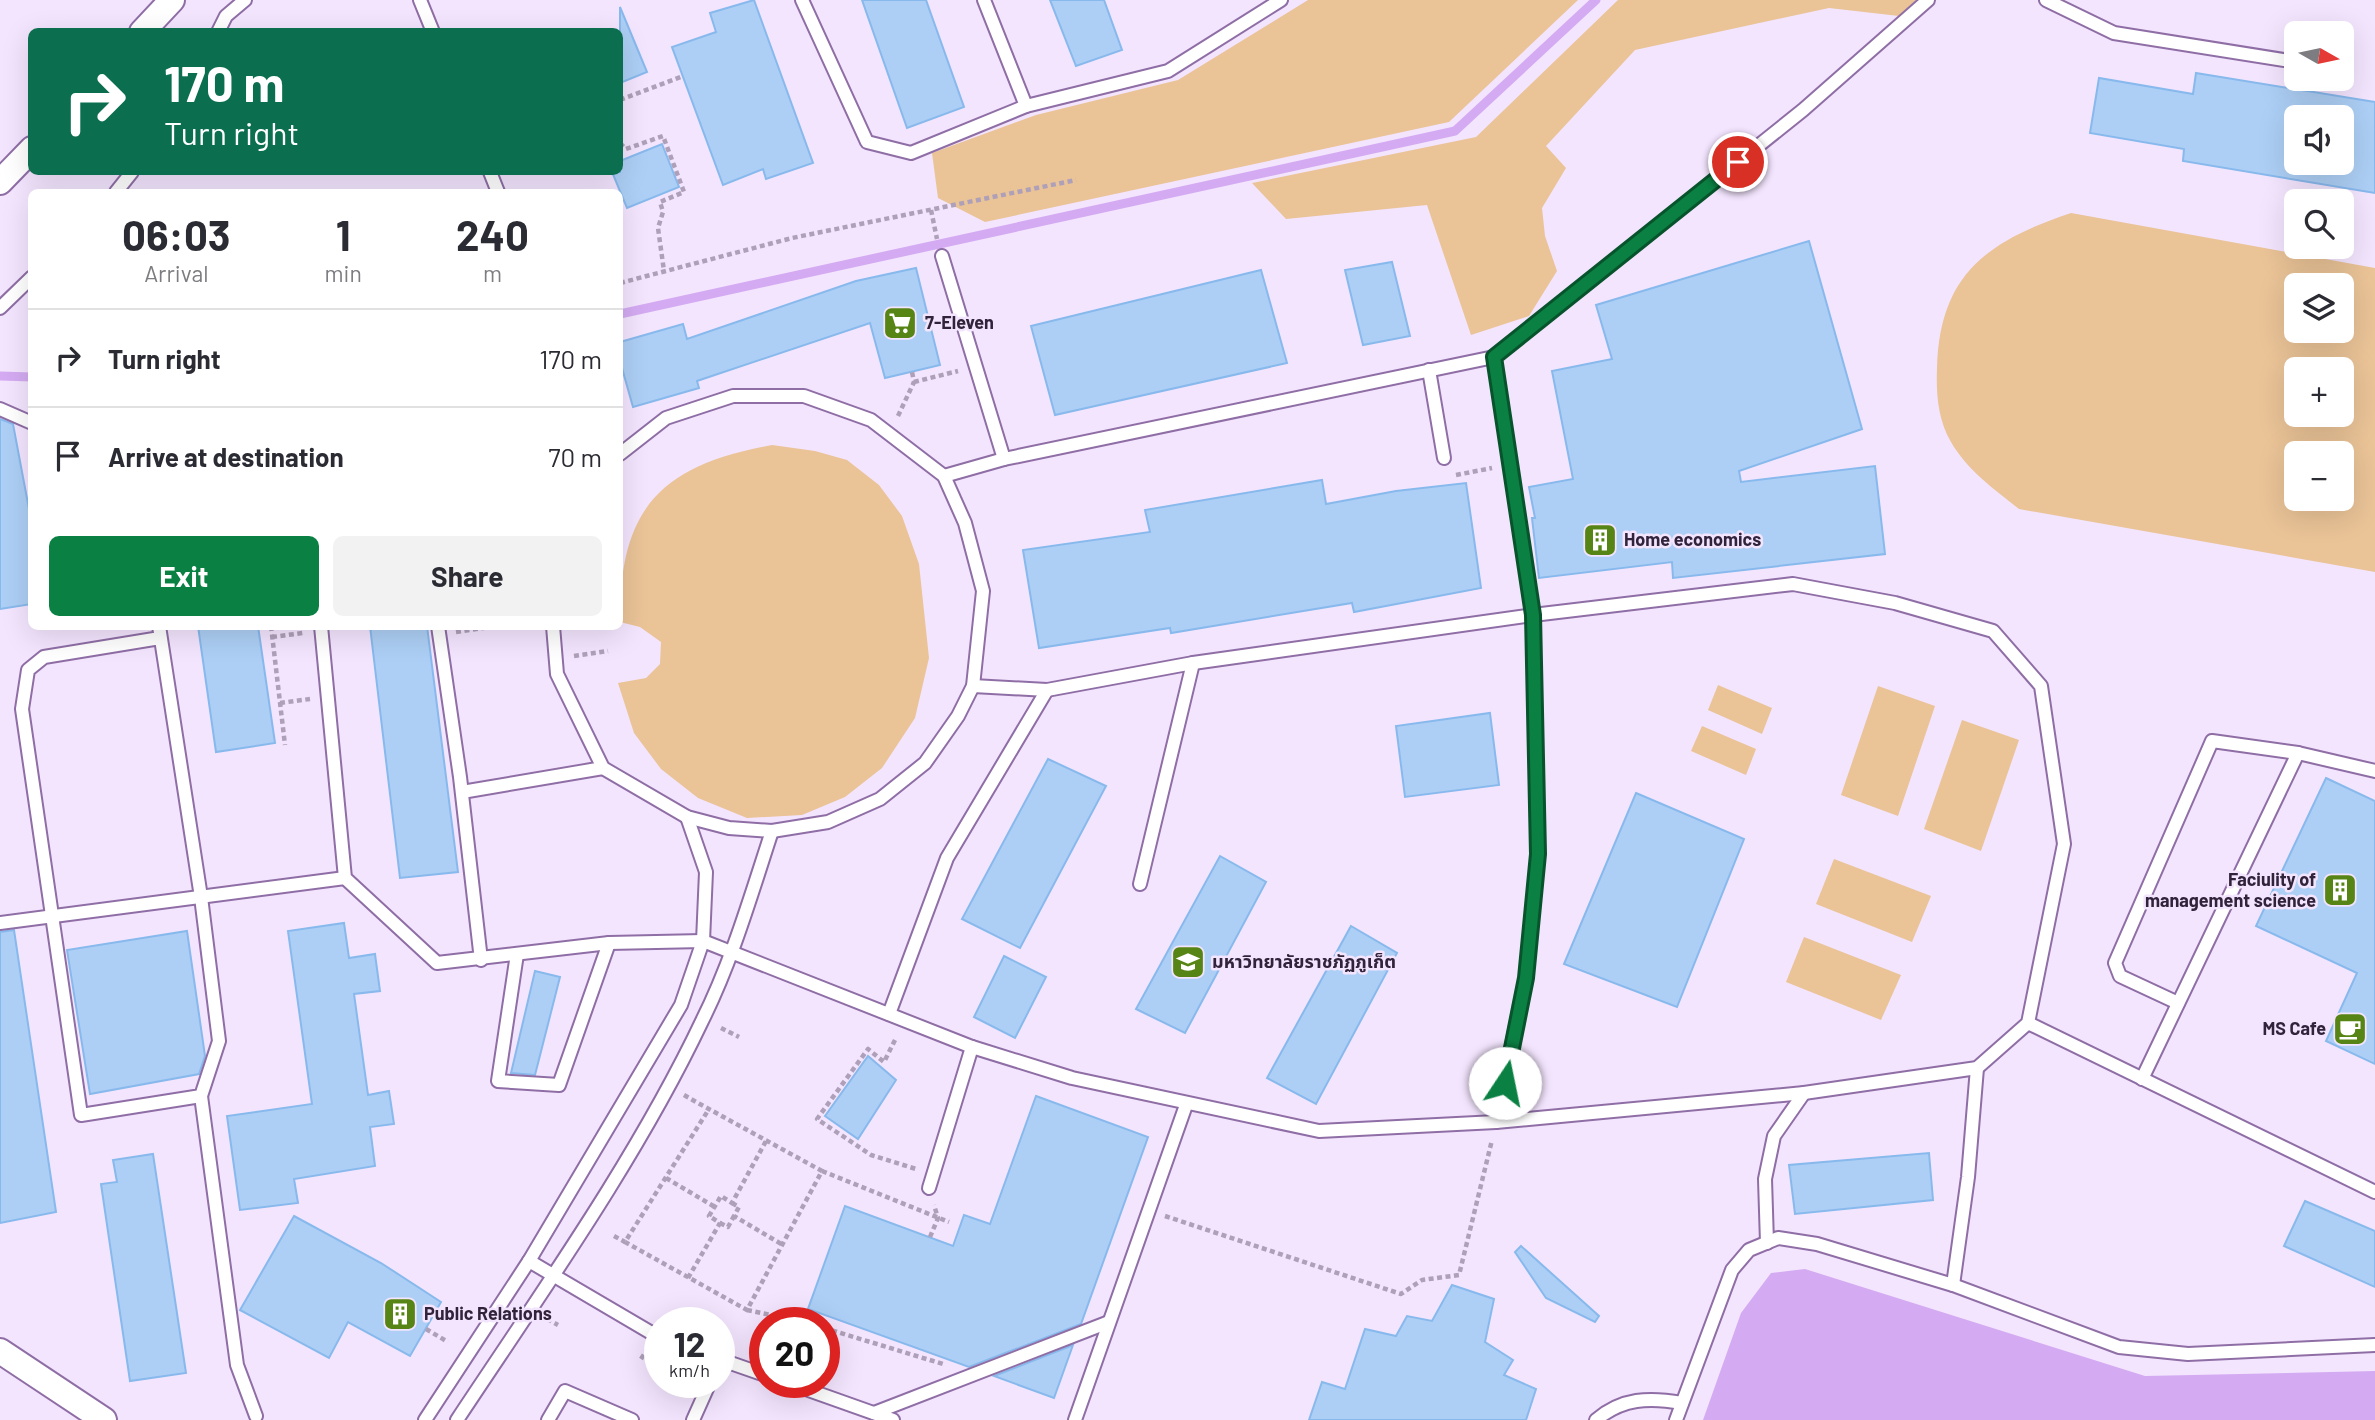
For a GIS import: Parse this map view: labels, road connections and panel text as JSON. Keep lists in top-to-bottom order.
{
  "places": {
    "supermarket": ["7-Eleven"],
    "building": ["Home economics", "Faciulity of management science", "Public Relations"],
    "school or university": ["มหาวิทยาลัยราชภัฏภูเก็ต"],
    "cafe": ["MS Cafe"]
  },
  "north": "right",
  "page": {
    "map_buttons": ["+", "−"],
    "turn": ["170 m", "Turn right"],
    "eta": [
      "06:03",
      "Arrival",
      "1",
      "min",
      "240",
      "m"
    ],
    "list": [
      {
        "name": "Turn right",
        "value": "170 m"
      },
      {
        "name": "Arrive at destination",
        "value": "70 m"
      }
    ],
    "buttons": ["Exit", "Share"],
    "speed": "12 km/h",
    "limit": "20"
  }
}
